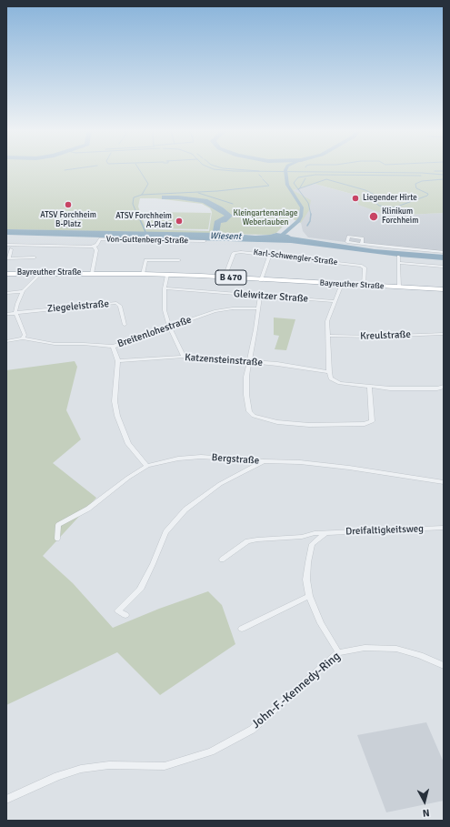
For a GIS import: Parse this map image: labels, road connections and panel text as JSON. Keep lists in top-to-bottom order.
{
  "streets": {
    "main road": ["Bayreuther Straße", "B 470"],
    "street": [
      "Von-Guttenberg-Straße",
      "Karl-Schwengler-Straße",
      "Gleiwitzer Straße",
      "Ziegeleistraße",
      "Breitenlohestraße",
      "Kreulstraße",
      "Katzensteinstraße",
      "Bergstraße",
      "Dreifaltigkeitsweg",
      "John-F.-Kennedy-Ring"
    ]
  },
  "crossings": [
    ["Von-Guttenberg-Straße", "Bayreuther Straße"],
    ["Karl-Schwengler-Straße", "Bayreuther Straße"]
  ],
  "water": ["Wiesent"],
  "parks": ["Kleingartenanlage Weberlauben"],
  "places": [
    "Liegender Hirte",
    "ATSV Forchheim B-Platz",
    "Klinikum Forchheim",
    "ATSV Forchheim A-Platz"
  ],
  "north": "bottom"
}
